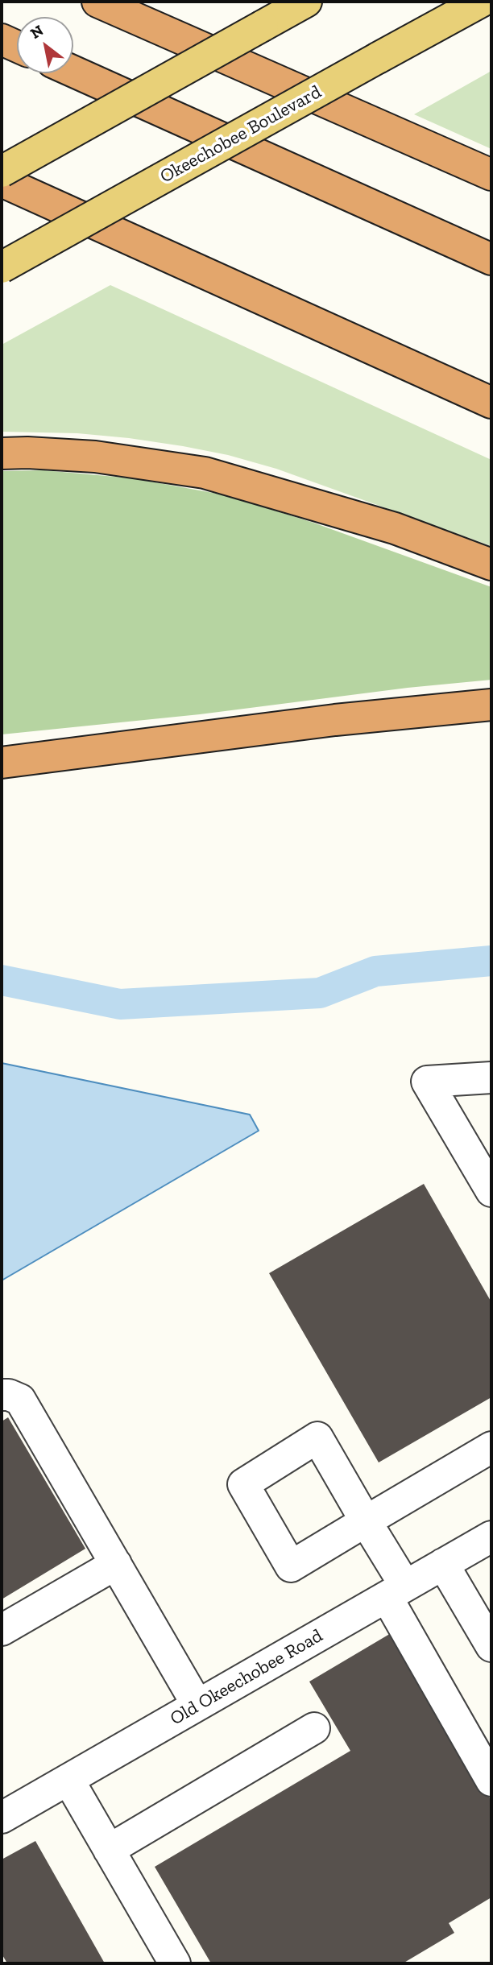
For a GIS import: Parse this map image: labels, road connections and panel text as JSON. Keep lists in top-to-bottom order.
{
  "streets": {
    "main road": ["Okeechobee Boulevard"],
    "street": ["Old Okeechobee Road"]
  },
  "north": "top left"
}
